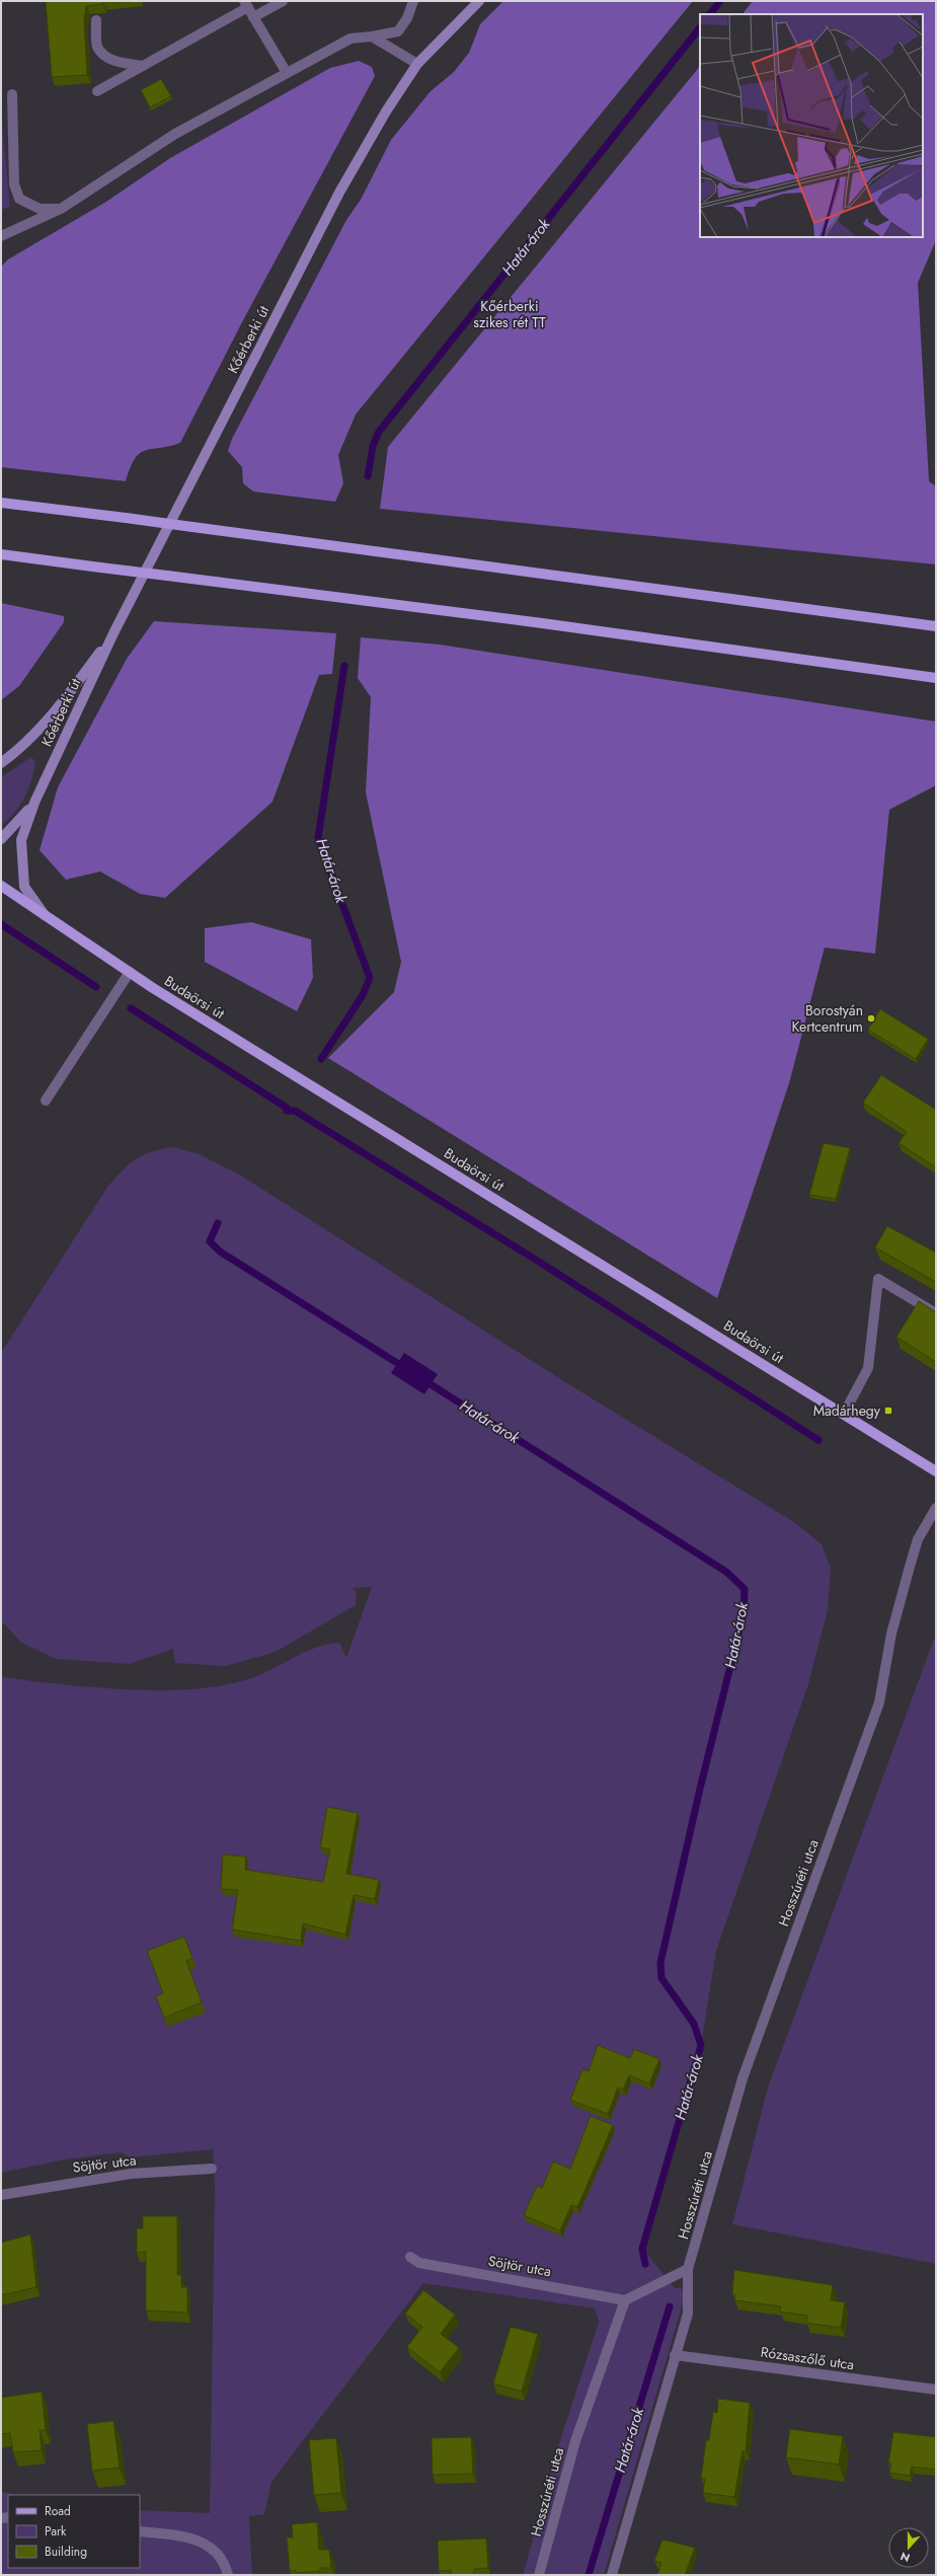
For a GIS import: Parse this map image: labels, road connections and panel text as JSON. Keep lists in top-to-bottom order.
{
  "streets": {
    "main road": ["Budaörsi út"],
    "street": [
      "Kőérberki út",
      "Hosszúréti utca",
      "Söjtör utca",
      "Rózsaszőlő utca"
    ]
  },
  "crossings": [
    ["Kőérberki út", "Budaörsi út"],
    ["Hosszúréti utca", "Söjtör utca"],
    ["Hosszúréti utca", "Rózsaszőlő utca"]
  ],
  "water": ["Határ-árok"],
  "parks": ["Kőérberki szikes rét TT"],
  "places": {
    "other": ["Borostyán Kertcentrum"],
    "transit": ["Madárhegy"]
  },
  "legend": ["Road", "Park", "Building"],
  "north": "bottom"
}
